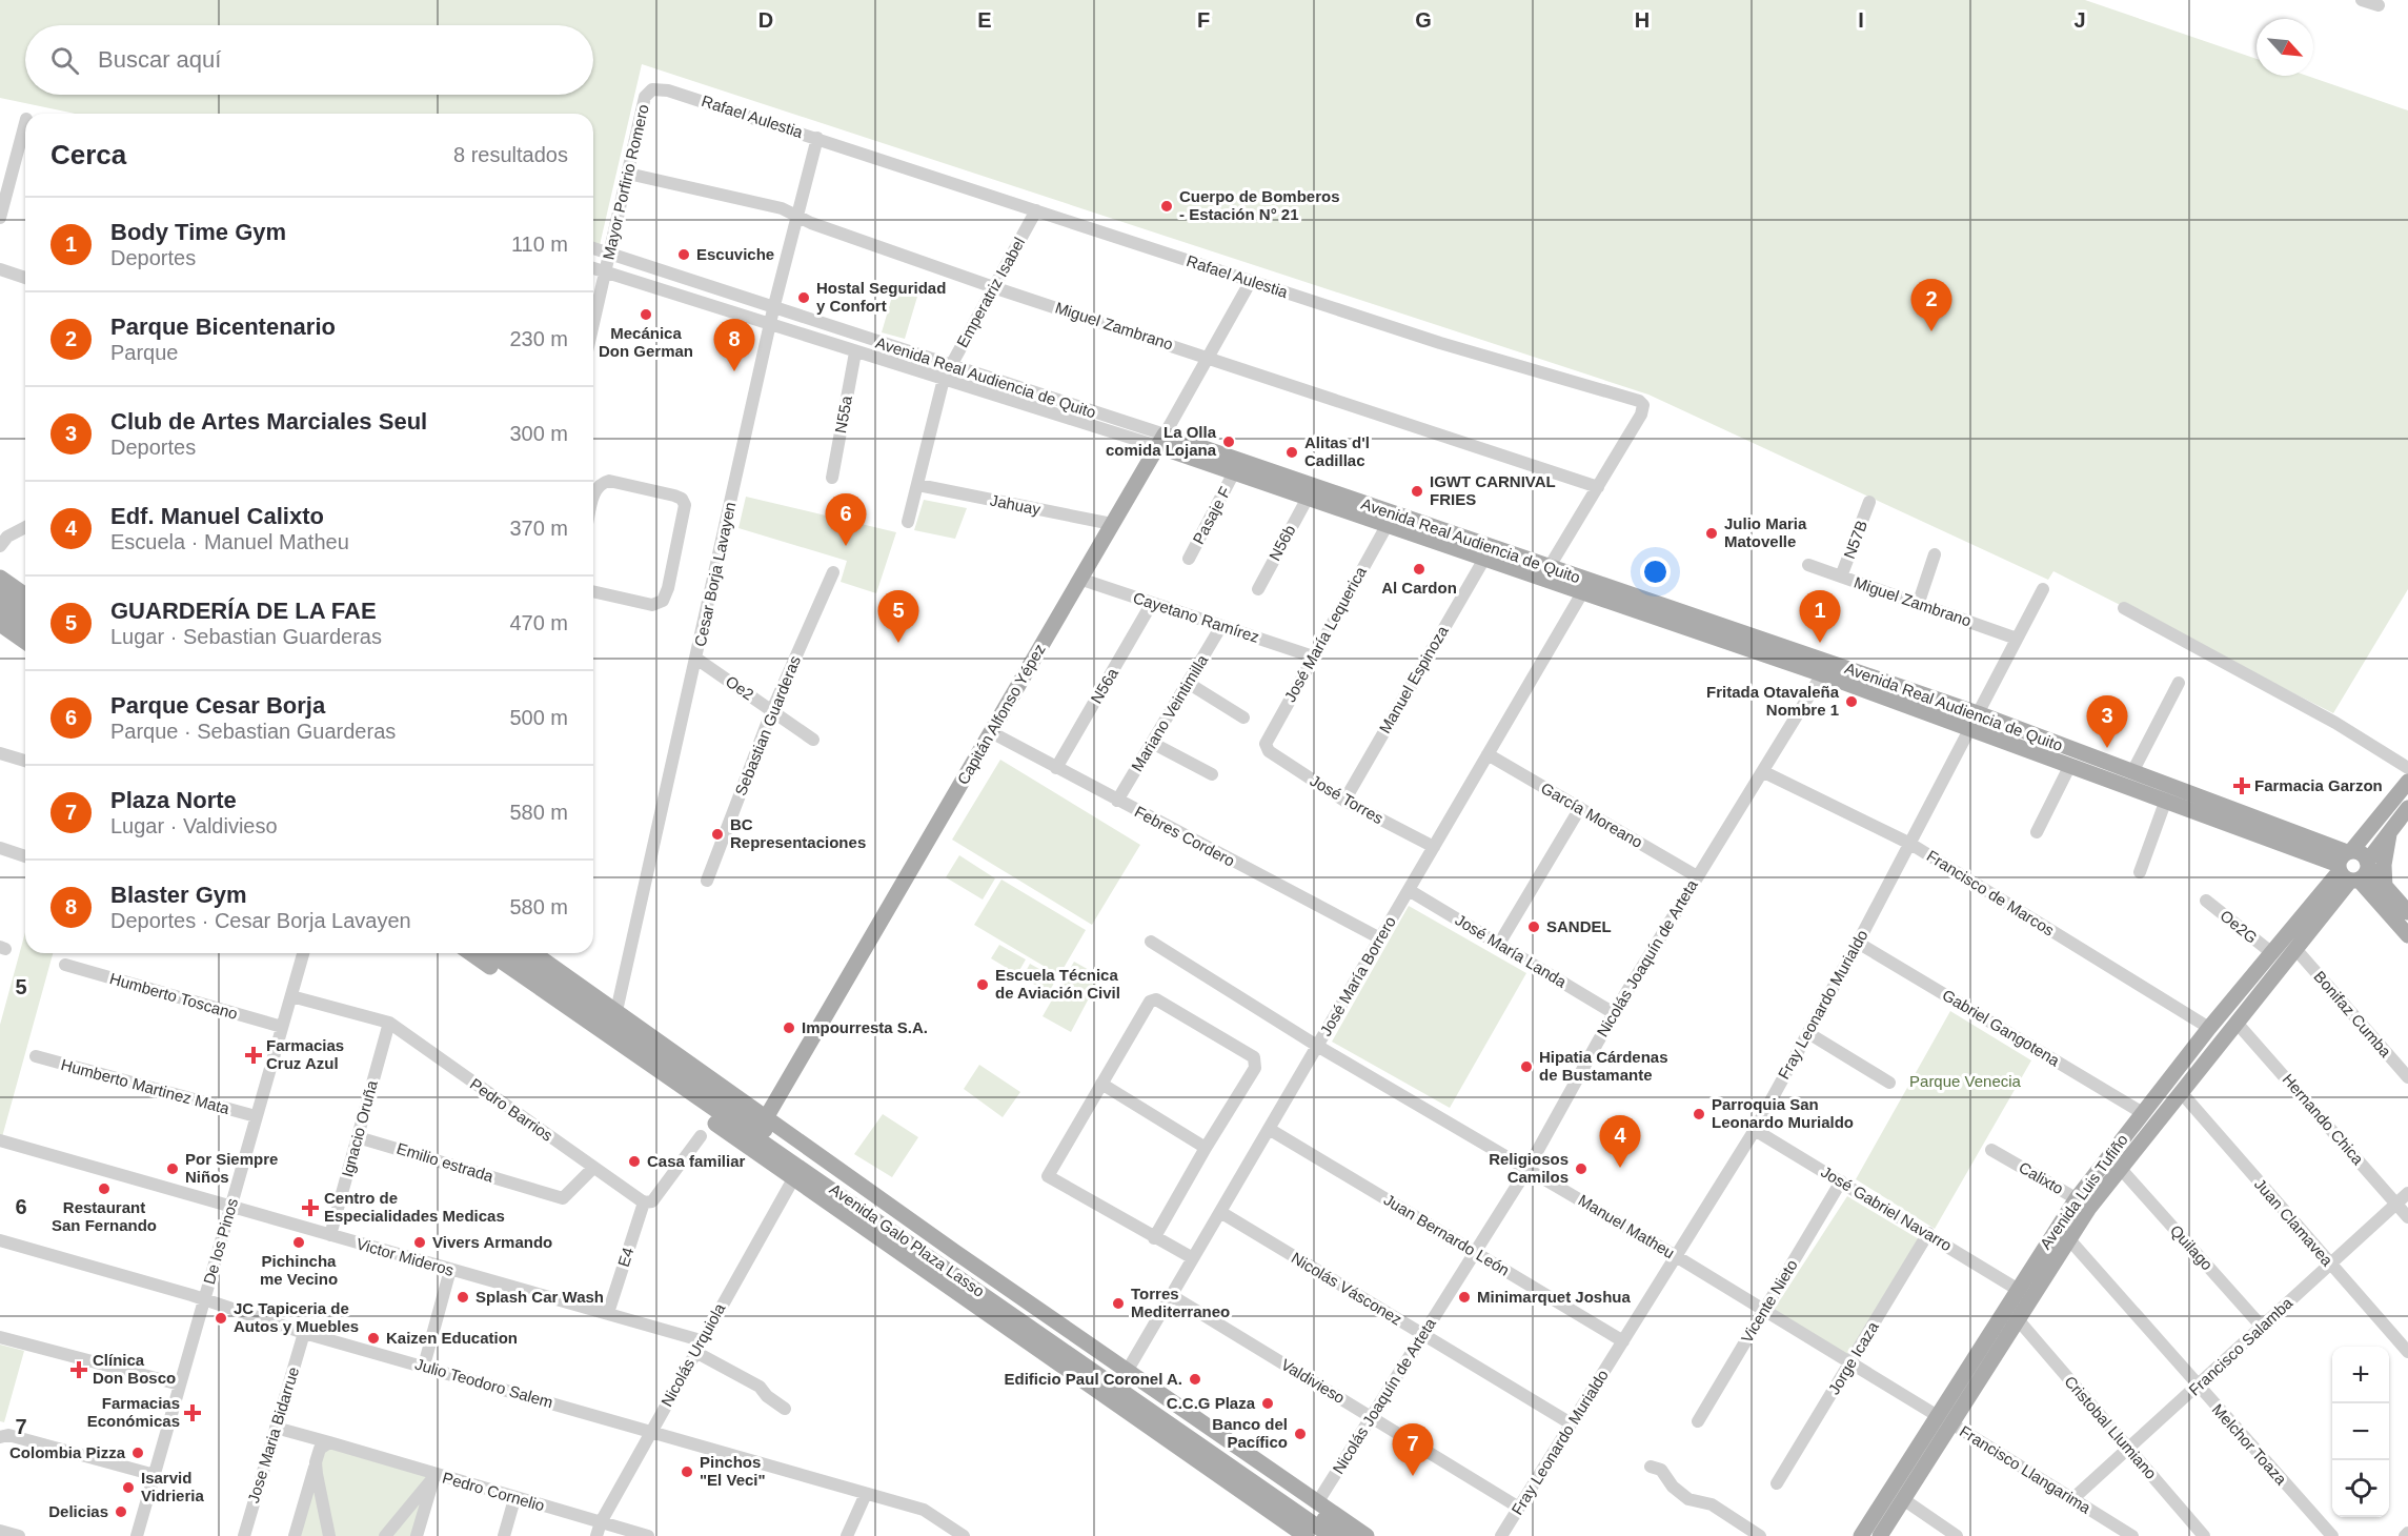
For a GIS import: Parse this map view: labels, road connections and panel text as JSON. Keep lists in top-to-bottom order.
{
  "streets": {
    "main road": [
      "Avenida Real Audiencia de Quito",
      "Capitán Alfonso Yépez",
      "Avenida Luis Tufiño",
      "Avenida Galo Plaza Lasso"
    ],
    "street": [
      "Rafael Aulestia",
      "Mayor Porfirio Romero",
      "Emperatriz Isabel",
      "Miguel Zambrano",
      "N55a",
      "Jahuay",
      "Pasaje F",
      "N57B",
      "N56b",
      "Cesar Borja Lavayen",
      "Cayetano Ramírez",
      "José María Lequerica",
      "Manuel Espinoza",
      "N56a",
      "Oe2",
      "Mariano Veintimilla",
      "Sebastian Guarderas",
      "José Torres",
      "García Moreano",
      "Febres Cordero",
      "Francisco de Marcos",
      "Oe2G",
      "José María Landa",
      "Nicolás Joaquín de Arteta",
      "José María Borrero",
      "Humberto Toscano",
      "Fray Leonardo Murialdo",
      "Bonifaz Cumba",
      "Gabriel Gangotena",
      "Humberto Martinez Mata",
      "Pedro Barrios",
      "Hernando Chica",
      "Ignacio Oruña",
      "Emilio estrada",
      "Calixto",
      "José Gabriel Navarro",
      "Juan Clamavea",
      "Manuel Matheu",
      "Juan Bernardo León",
      "De los Pinos",
      "Quilago",
      "Victor Mideros",
      "E4",
      "Nicolás Vásconez",
      "Vicente Nieto",
      "Francisco Salamba",
      "Nicolás Urquiola",
      "Jorge Icaza",
      "Valdivieso",
      "Julio Teodoro Salem",
      "Cristobal Llumiano",
      "Jose Maria Bidarrue",
      "Melchor Toaza",
      "Francisco Llangarima",
      "Pedro Cornelio"
    ]
  },
  "crossings": [
    ["Rafael Aulestia", "Mayor Porfirio Romero"],
    ["Rafael Aulestia", "Emperatriz Isabel"],
    ["Rafael Aulestia", "Miguel Zambrano"],
    ["Rafael Aulestia", "Avenida Real Audiencia de Quito"],
    ["Rafael Aulestia", "Cesar Borja Lavayen"],
    ["Rafael Aulestia", "Capitán Alfonso Yépez"],
    ["Mayor Porfirio Romero", "Miguel Zambrano"],
    ["Mayor Porfirio Romero", "Avenida Real Audiencia de Quito"],
    ["Emperatriz Isabel", "Miguel Zambrano"],
    ["Emperatriz Isabel", "Avenida Real Audiencia de Quito"],
    ["Emperatriz Isabel", "Jahuay"],
    ["Miguel Zambrano", "N57B"],
    ["Miguel Zambrano", "Cesar Borja Lavayen"],
    ["Miguel Zambrano", "Capitán Alfonso Yépez"],
    ["Miguel Zambrano", "Fray Leonardo Murialdo"],
    ["Avenida Real Audiencia de Quito", "N55a"],
    ["Avenida Real Audiencia de Quito", "Pasaje F"],
    ["Avenida Real Audiencia de Quito", "N56b"],
    ["Avenida Real Audiencia de Quito", "Cesar Borja Lavayen"],
    ["Avenida Real Audiencia de Quito", "José María Lequerica"],
    ["Avenida Real Audiencia de Quito", "Manuel Espinoza"],
    ["Avenida Real Audiencia de Quito", "Capitán Alfonso Yépez"],
    ["Avenida Real Audiencia de Quito", "Nicolás Joaquín de Arteta"],
    ["Avenida Real Audiencia de Quito", "José María Borrero"],
    ["Avenida Real Audiencia de Quito", "Fray Leonardo Murialdo"],
    ["Avenida Real Audiencia de Quito", "Avenida Luis Tufiño"],
    ["Jahuay", "Capitán Alfonso Yépez"],
    ["Cesar Borja Lavayen", "Oe2"],
    ["Cesar Borja Lavayen", "Avenida Galo Plaza Lasso"],
    ["Cayetano Ramírez", "José María Lequerica"],
    ["Cayetano Ramírez", "N56a"],
    ["Cayetano Ramírez", "Mariano Veintimilla"],
    ["Cayetano Ramírez", "Capitán Alfonso Yépez"],
    ["José María Lequerica", "José Torres"],
    ["Manuel Espinoza", "José Torres"],
    ["N56a", "Febres Cordero"],
    ["Oe2", "Sebastian Guarderas"],
    ["Mariano Veintimilla", "Febres Cordero"],
    ["Capitán Alfonso Yépez", "Febres Cordero"],
    ["Capitán Alfonso Yépez", "Avenida Galo Plaza Lasso"],
    ["José Torres", "José María Borrero"],
    ["García Moreano", "Nicolás Joaquín de Arteta"],
    ["García Moreano", "José María Borrero"],
    ["Febres Cordero", "José María Borrero"],
    ["Francisco de Marcos", "Nicolás Joaquín de Arteta"],
    ["Francisco de Marcos", "Fray Leonardo Murialdo"],
    ["Francisco de Marcos", "Avenida Luis Tufiño"],
    ["Oe2G", "Avenida Luis Tufiño"],
    ["José María Landa", "Nicolás Joaquín de Arteta"],
    ["José María Landa", "José María Borrero"],
    ["Nicolás Joaquín de Arteta", "Manuel Matheu"],
    ["Nicolás Joaquín de Arteta", "Juan Bernardo León"],
    ["Nicolás Joaquín de Arteta", "Avenida Galo Plaza Lasso"],
    ["Nicolás Joaquín de Arteta", "Nicolás Vásconez"],
    ["Nicolás Joaquín de Arteta", "Valdivieso"],
    ["José María Borrero", "Manuel Matheu"],
    ["José María Borrero", "Juan Bernardo León"],
    ["José María Borrero", "Avenida Galo Plaza Lasso"],
    ["José María Borrero", "Nicolás Vásconez"],
    ["José María Borrero", "Valdivieso"],
    ["Humberto Toscano", "De los Pinos"],
    ["Fray Leonardo Murialdo", "Gabriel Gangotena"],
    ["Fray Leonardo Murialdo", "José Gabriel Navarro"],
    ["Fray Leonardo Murialdo", "Manuel Matheu"],
    ["Fray Leonardo Murialdo", "Juan Bernardo León"],
    ["Fray Leonardo Murialdo", "Nicolás Vásconez"],
    ["Fray Leonardo Murialdo", "Valdivieso"],
    ["Bonifaz Cumba", "Avenida Luis Tufiño"],
    ["Gabriel Gangotena", "Avenida Luis Tufiño"],
    ["Humberto Martinez Mata", "De los Pinos"],
    ["Pedro Barrios", "Ignacio Oruña"],
    ["Pedro Barrios", "Emilio estrada"],
    ["Pedro Barrios", "De los Pinos"],
    ["Pedro Barrios", "E4"],
    ["Hernando Chica", "Avenida Luis Tufiño"],
    ["Hernando Chica", "Francisco Salamba"],
    ["Ignacio Oruña", "Emilio estrada"],
    ["Ignacio Oruña", "Victor Mideros"],
    ["Calixto", "Avenida Luis Tufiño"],
    ["Avenida Luis Tufiño", "José Gabriel Navarro"],
    ["Avenida Luis Tufiño", "Juan Clamavea"],
    ["Avenida Luis Tufiño", "Manuel Matheu"],
    ["Avenida Luis Tufiño", "Quilago"],
    ["Avenida Luis Tufiño", "Cristobal Llumiano"],
    ["Avenida Luis Tufiño", "Melchor Toaza"],
    ["Avenida Luis Tufiño", "Francisco Llangarima"],
    ["José Gabriel Navarro", "Vicente Nieto"],
    ["José Gabriel Navarro", "Jorge Icaza"],
    ["Juan Clamavea", "Francisco Salamba"],
    ["Manuel Matheu", "Vicente Nieto"],
    ["Manuel Matheu", "Jorge Icaza"],
    ["Manuel Matheu", "Francisco Llangarima"],
    ["Avenida Galo Plaza Lasso", "Nicolás Urquiola"],
    ["De los Pinos", "Victor Mideros"],
    ["De los Pinos", "Julio Teodoro Salem"],
    ["Quilago", "Francisco Salamba"],
    ["Victor Mideros", "E4"],
    ["Victor Mideros", "Nicolás Urquiola"],
    ["Francisco Salamba", "Cristobal Llumiano"],
    ["Francisco Salamba", "Melchor Toaza"],
    ["Francisco Salamba", "Francisco Llangarima"],
    ["Nicolás Urquiola", "Julio Teodoro Salem"],
    ["Nicolás Urquiola", "Pedro Cornelio"],
    ["Julio Teodoro Salem", "Jose Maria Bidarrue"],
    ["Jose Maria Bidarrue", "Pedro Cornelio"]
  ],
  "parks": ["Parque Venecia"],
  "places": {
    "other": [
      "Cuerpo de Bomberos - Estación N° 21",
      "Escuviche",
      "Hostal Seguridad y Confort",
      "Mecánica Don German",
      "La Olla comida Lojana",
      "Alitas d'l Cadillac",
      "IGWT CARNIVAL FRIES",
      "Julio Maria Matovelle",
      "Al Cardon",
      "Fritada Otavaleña Nombre 1",
      "BC Representaciones",
      "SANDEL",
      "Escuela Técnica de Aviación Civil",
      "Impourresta S.A.",
      "Hipatia Cárdenas de Bustamante",
      "Parroquia San Leonardo Murialdo",
      "Casa familiar",
      "Por Siempre Niños",
      "Religiosos Camilos",
      "Restaurant San Fernando",
      "Pichincha me Vecino",
      "Vivers Armando",
      "Splash Car Wash",
      "Minimarquet Joshua",
      "Torres Mediterraneo",
      "JC Tapiceria de Autos y Muebles",
      "Kaizen Education",
      "Edificio Paul Coronel A.",
      "C.C.G Plaza",
      "Banco del Pacífico",
      "Colombia Pizza",
      "Pinchos \"El Veci\"",
      "Isarvid Vidrieria",
      "Delicias"
    ],
    "health": [
      "Farmacia Garzon",
      "Farmacias Cruz Azul",
      "Centro de Especialidades Medicas",
      "Clínica Don Bosco",
      "Farmacias Económicas"
    ]
  },
  "north": "bottom right",
  "page": {
    "search": "Buscar aquí",
    "heading": ["Cerca", "8 resultados"],
    "list": [
      {
        "mark": "1",
        "name": "Body Time Gym",
        "note": "Deportes",
        "value": "110 m"
      },
      {
        "mark": "2",
        "name": "Parque Bicentenario",
        "note": "Parque",
        "value": "230 m"
      },
      {
        "mark": "3",
        "name": "Club de Artes Marciales Seul",
        "note": "Deportes",
        "value": "300 m"
      },
      {
        "mark": "4",
        "name": "Edf. Manuel Calixto",
        "note": "Escuela · Manuel Matheu",
        "value": "370 m"
      },
      {
        "mark": "5",
        "name": "GUARDERÍA DE LA FAE",
        "note": "Lugar · Sebastian Guarderas",
        "value": "470 m"
      },
      {
        "mark": "6",
        "name": "Parque Cesar Borja",
        "note": "Parque · Sebastian Guarderas",
        "value": "500 m"
      },
      {
        "mark": "7",
        "name": "Plaza Norte",
        "note": "Lugar · Valdivieso",
        "value": "580 m"
      },
      {
        "mark": "8",
        "name": "Blaster Gym",
        "note": "Deportes · Cesar Borja Lavayen",
        "value": "580 m"
      }
    ],
    "pins": [
      "2",
      "8",
      "6",
      "1",
      "5",
      "3",
      "4",
      "7"
    ],
    "map_buttons": ["+", "−"]
  },
  "grid": {
    "columns": [
      "D",
      "E",
      "F",
      "G",
      "H",
      "I",
      "J"
    ],
    "rows": ["5", "6", "7"]
  }
}
